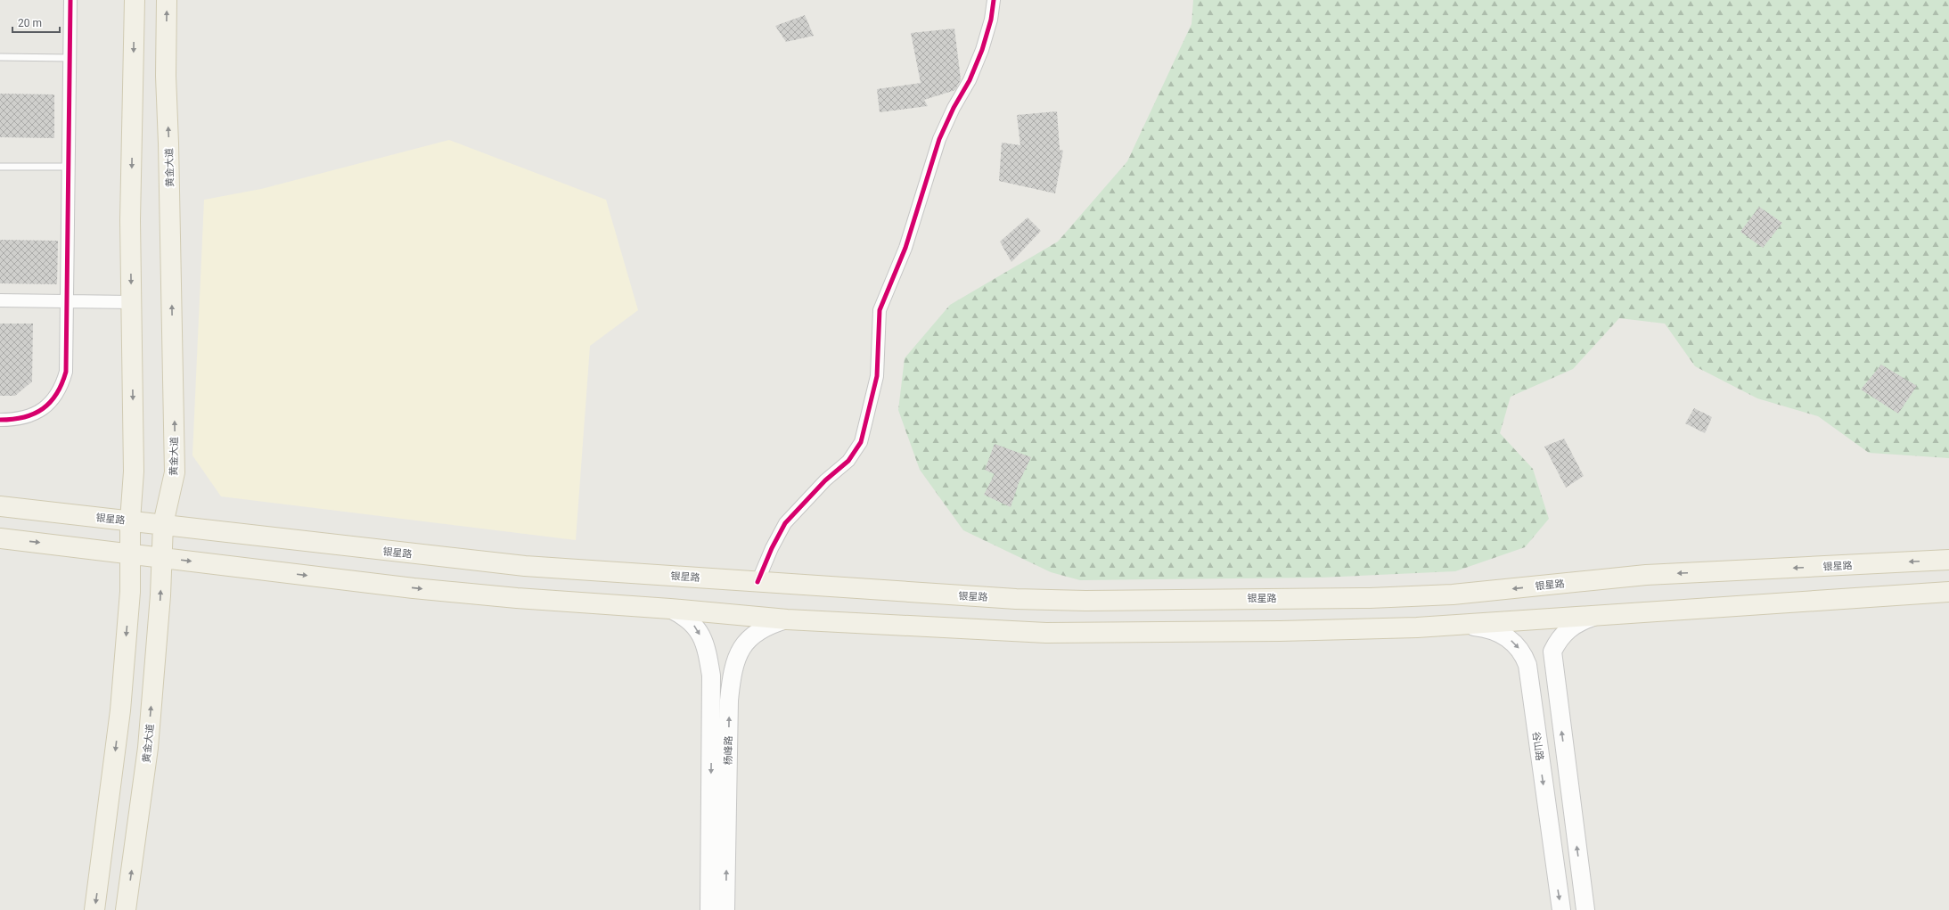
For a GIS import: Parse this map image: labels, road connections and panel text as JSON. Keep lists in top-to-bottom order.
{
  "streets": {
    "main road": [
      "黄金大道",
      "银星路",
      "谷山路",
      "杨峰路"
    ]
  },
  "crossings": [
    ["黄金大道", "银星路"]
  ],
  "one_way": ["谷山路"],
  "scale_bar": "20 m"
}
